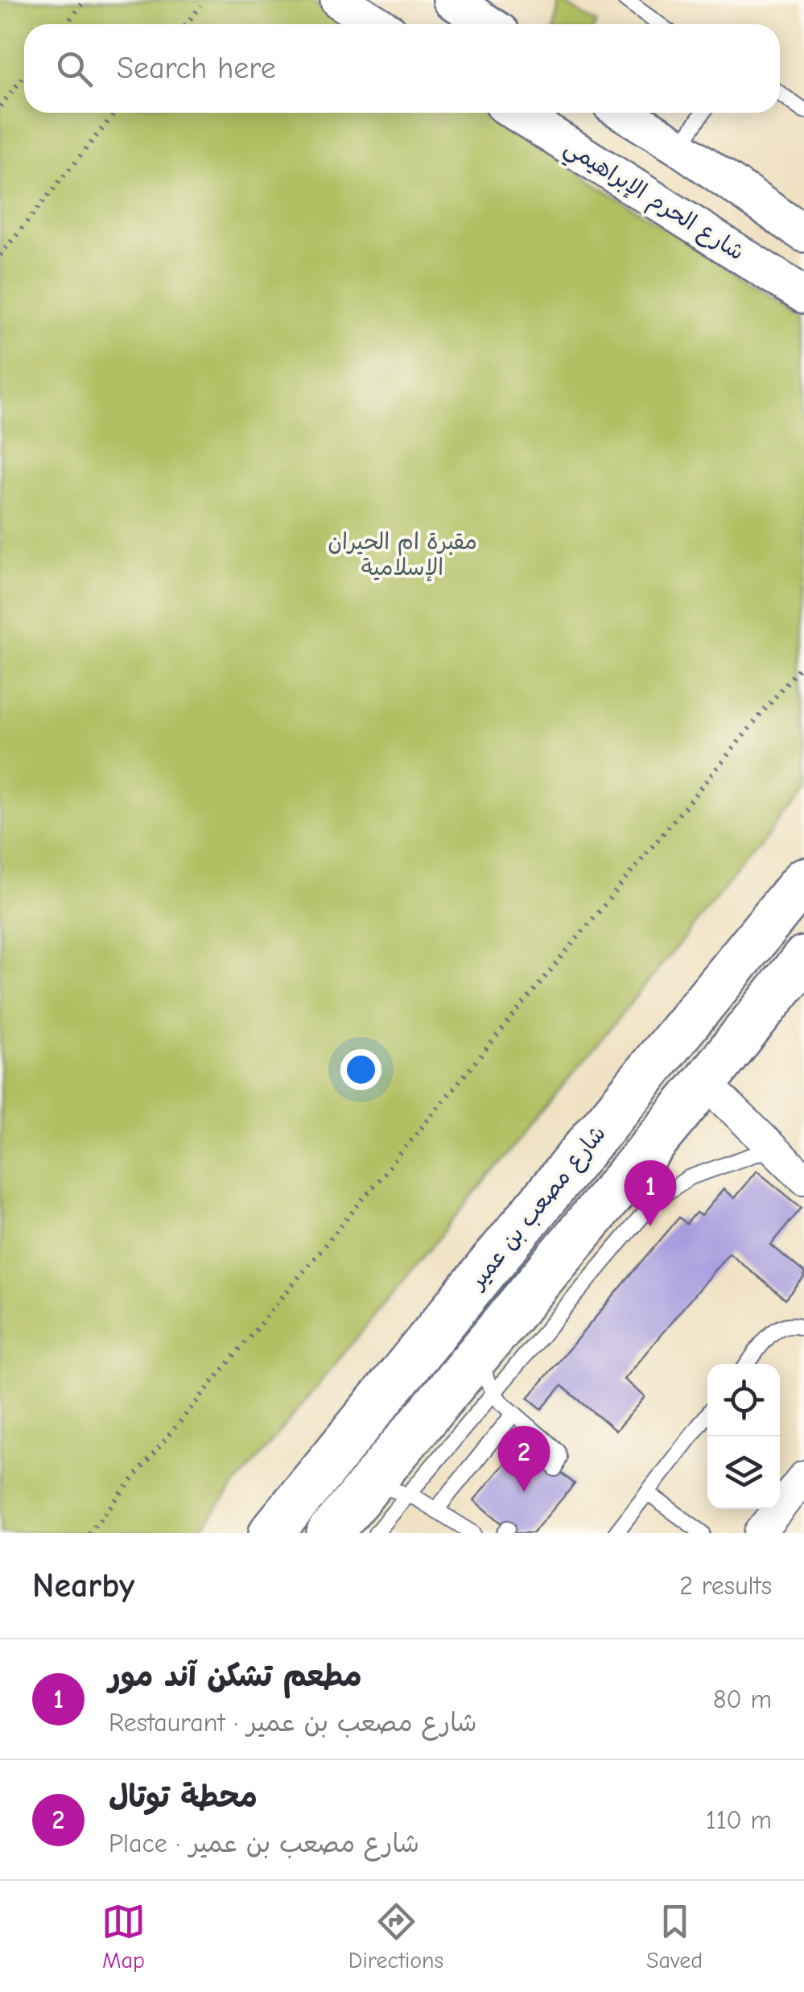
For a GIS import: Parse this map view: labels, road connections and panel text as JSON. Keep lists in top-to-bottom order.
{
  "streets": {
    "highway": ["شارع مصعب بن عمير"],
    "street": ["شارع الحرم الإبراهيمي"]
  },
  "parks": ["مقبرة ام الحيران الإسلامية"],
  "page": {
    "search": "Search here",
    "pins": ["1", "2"],
    "heading": ["Nearby", "2 results"],
    "list": [
      {
        "mark": "1",
        "name": "مطعم تشكن آند مور",
        "note": "Restaurant · شارع مصعب بن عمير",
        "value": "80 m"
      },
      {
        "mark": "2",
        "name": "محطة توتال",
        "note": "Place · شارع مصعب بن عمير",
        "value": "110 m"
      }
    ],
    "nav": ["Map", "Directions", "Saved"]
  }
}
